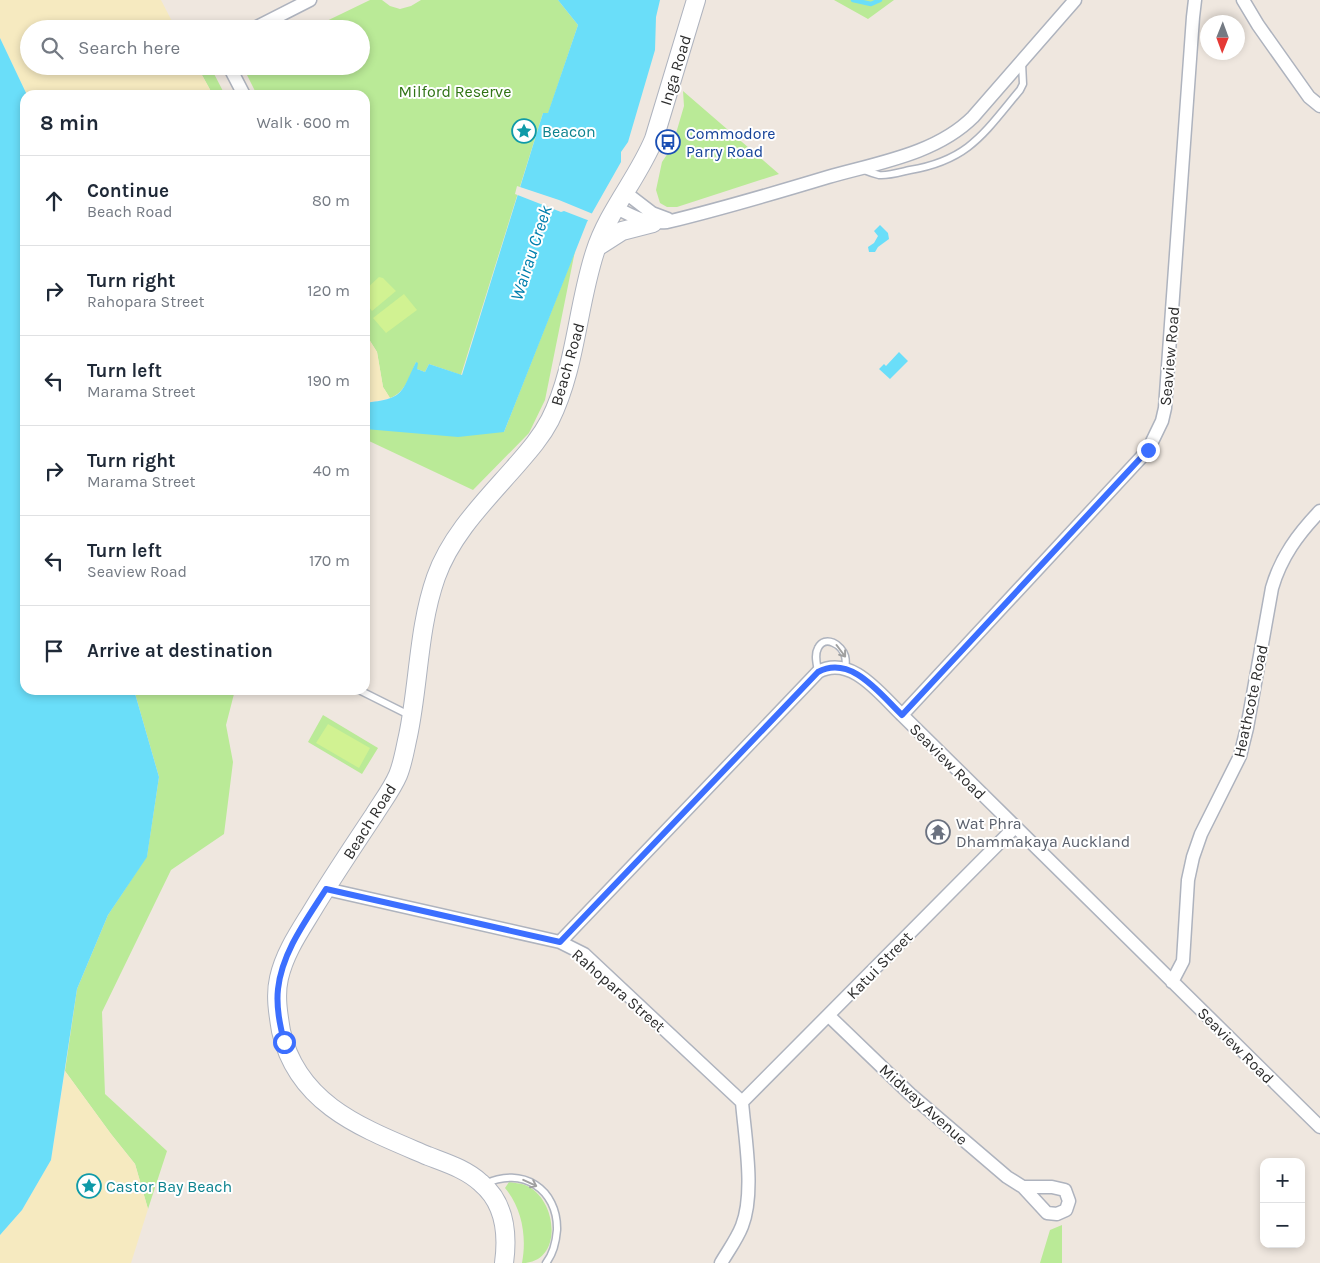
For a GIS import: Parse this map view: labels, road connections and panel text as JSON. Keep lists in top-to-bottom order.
{
  "streets": {
    "main road": ["Inga Road", "Beach Road"],
    "street": [
      "Seaview Road",
      "Heathcote Road",
      "Katui Street",
      "Rahopara Street",
      "Midway Avenue"
    ]
  },
  "crossings": [
    ["Inga Road", "Beach Road"],
    ["Seaview Road", "Heathcote Road"],
    ["Seaview Road", "Katui Street"],
    ["Beach Road", "Rahopara Street"],
    ["Katui Street", "Rahopara Street"],
    ["Katui Street", "Midway Avenue"]
  ],
  "water": ["Wairau Creek"],
  "parks": ["Milford Reserve"],
  "places": {
    "place": ["Beacon", "Castor Bay Beach"],
    "bus stop": ["Commodore Parry Road"],
    "temple": ["Wat Phra Dhammakaya Auckland"]
  },
  "north": "bottom",
  "page": {
    "search": "Search here",
    "heading": ["8 min", "Walk · 600 m"],
    "list": [
      ["Continue", "Beach Road", "80 m"],
      ["Turn right", "Rahopara Street", "120 m"],
      ["Turn left", "Marama Street", "190 m"],
      ["Turn right", "Marama Street", "40 m"],
      ["Turn left", "Seaview Road", "170 m"],
      "Arrive at destination"
    ],
    "map_buttons": ["+", "−"]
  }
}
